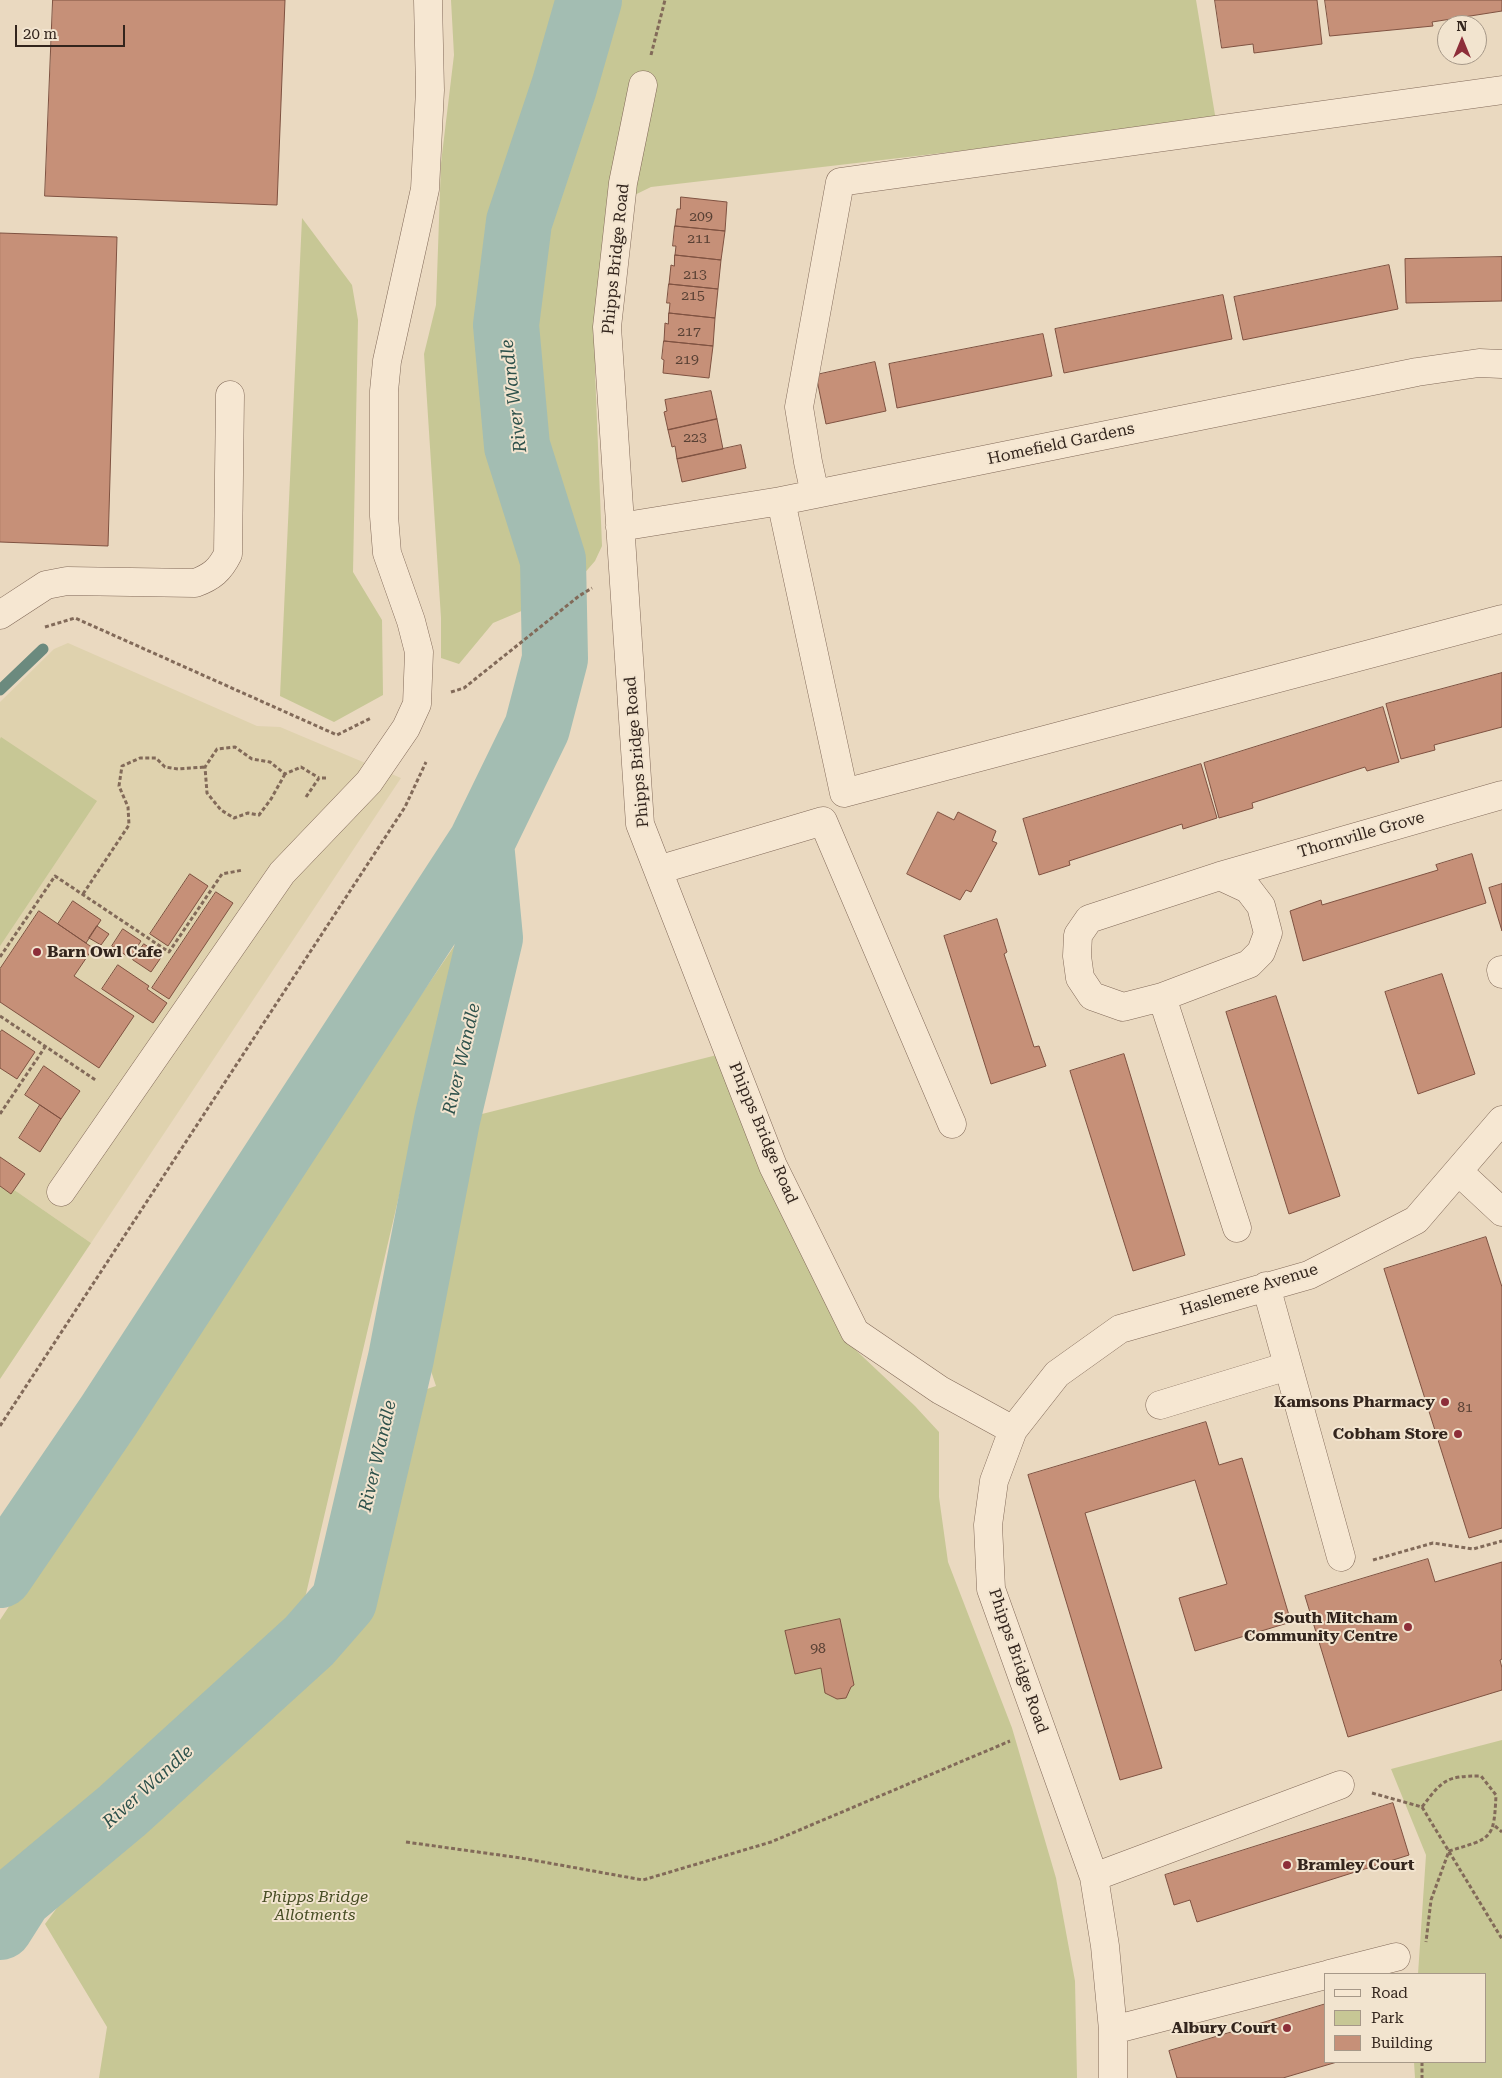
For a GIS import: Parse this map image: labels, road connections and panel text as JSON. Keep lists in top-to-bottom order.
{
  "streets": {
    "street": [
      "Phipps Bridge Road",
      "Homefield Gardens",
      "Thornville Grove",
      "Haslemere Avenue"
    ]
  },
  "crossings": [
    ["Phipps Bridge Road", "Homefield Gardens"],
    ["Phipps Bridge Road", "Haslemere Avenue"]
  ],
  "water": ["River Wandle"],
  "parks": ["Phipps Bridge Allotments"],
  "places": [
    "Barn Owl Cafe",
    "Kamsons Pharmacy",
    "Cobham Store",
    "South Mitcham Community Centre",
    "Bramley Court",
    "Albury Court"
  ],
  "house_numbers": [
    "209",
    "211",
    "213",
    "215",
    "217",
    "219",
    "223",
    "81",
    "98"
  ],
  "legend": ["Road", "Park", "Building"],
  "scale_bar": "20 m",
  "north": "top"
}
